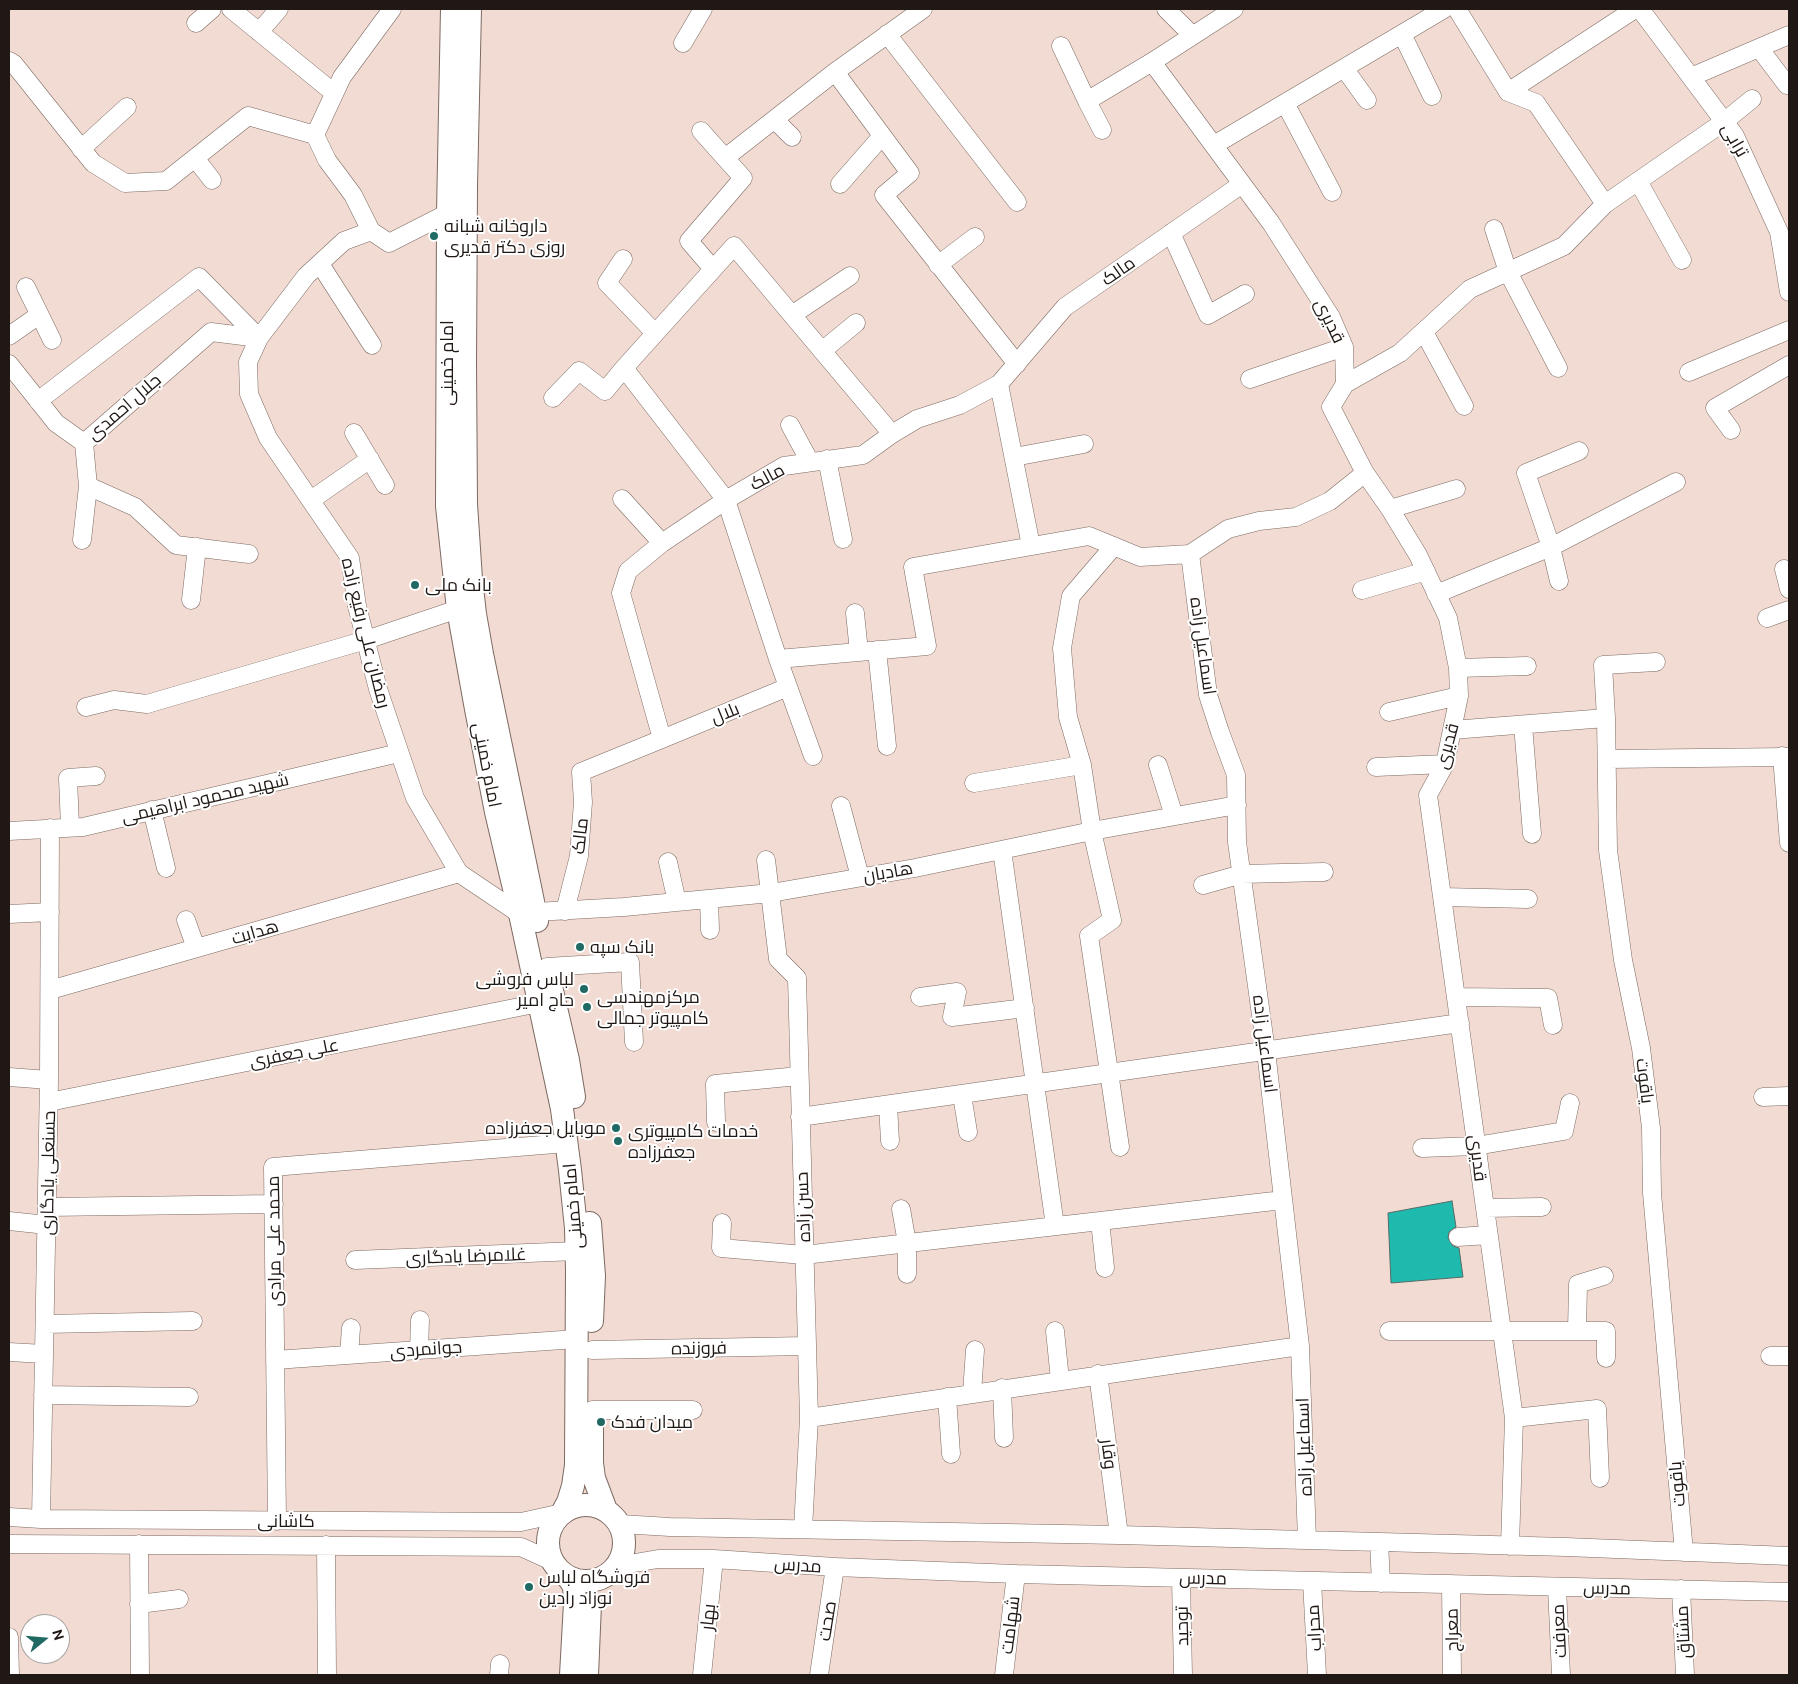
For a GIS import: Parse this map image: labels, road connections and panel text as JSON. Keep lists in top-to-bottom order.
{
  "streets": {
    "main road": ["امام خمینی"],
    "street": [
      "ترابی",
      "مالک",
      "قدیری",
      "جلال احمدی",
      "رمضان علی رفیع زاده",
      "اسماعیل زاده",
      "بلال",
      "شهید محمود ابراهیمی",
      "هادیان",
      "هدایت",
      "علی جعفری",
      "یاقوت",
      "حسنعلی یادگاری",
      "حسن زاده",
      "محمد علی مرادی",
      "غلامرضا یادگاری",
      "فروزنده",
      "جوانمردی",
      "وقار",
      "کاشانی",
      "مدرس",
      "بهار",
      "صحت",
      "شهامت",
      "توحید",
      "محراب",
      "معراج",
      "معرفت",
      "مشتاق"
    ]
  },
  "crossings": [
    ["مالک", "قدیری"],
    ["مالک", "بلال"],
    ["مالک", "هادیان"],
    ["قدیری", "مدرس"],
    ["امام خمینی", "رمضان علی رفیع زاده"],
    ["امام خمینی", "هادیان"],
    ["امام خمینی", "علی جعفری"],
    ["امام خمینی", "محمد علی مرادی"],
    ["امام خمینی", "غلامرضا یادگاری"],
    ["امام خمینی", "فروزنده"],
    ["امام خمینی", "جوانمردی"],
    ["امام خمینی", "کاشانی"],
    ["امام خمینی", "مدرس"],
    ["جلال احمدی", "رمضان علی رفیع زاده"],
    ["رمضان علی رفیع زاده", "شهید محمود ابراهیمی"],
    ["رمضان علی رفیع زاده", "هادیان"],
    ["رمضان علی رفیع زاده", "هدایت"],
    ["اسماعیل زاده", "هادیان"],
    ["اسماعیل زاده", "مدرس"],
    ["شهید محمود ابراهیمی", "حسنعلی یادگاری"],
    ["هادیان", "حسن زاده"],
    ["هدایت", "حسنعلی یادگاری"],
    ["علی جعفری", "حسنعلی یادگاری"],
    ["یاقوت", "مدرس"],
    ["حسنعلی یادگاری", "کاشانی"],
    ["حسن زاده", "فروزنده"],
    ["حسن زاده", "مدرس"],
    ["محمد علی مرادی", "جوانمردی"],
    ["محمد علی مرادی", "کاشانی"],
    ["فروزنده", "جوانمردی"],
    ["وقار", "مدرس"],
    ["کاشانی", "مدرس"],
    ["مدرس", "بهار"],
    ["مدرس", "صحت"],
    ["مدرس", "شهامت"],
    ["مدرس", "توحید"],
    ["مدرس", "محراب"],
    ["مدرس", "معراج"],
    ["مدرس", "معرفت"],
    ["مدرس", "مشتاق"]
  ],
  "places": [
    "داروخانه شبانه روزی دکتر قدیری",
    "بانک ملی",
    "بانک سپه",
    "لباس فروشی حاج امیر",
    "مرکزمهندسی کامپیوتر جمالی",
    "موبایل جعفرزاده",
    "خدمات کامپیوتری جعفرزاده",
    "میدان فدک",
    "فروشگاه لباس نوزاد رادین"
  ],
  "north": "right"
}
